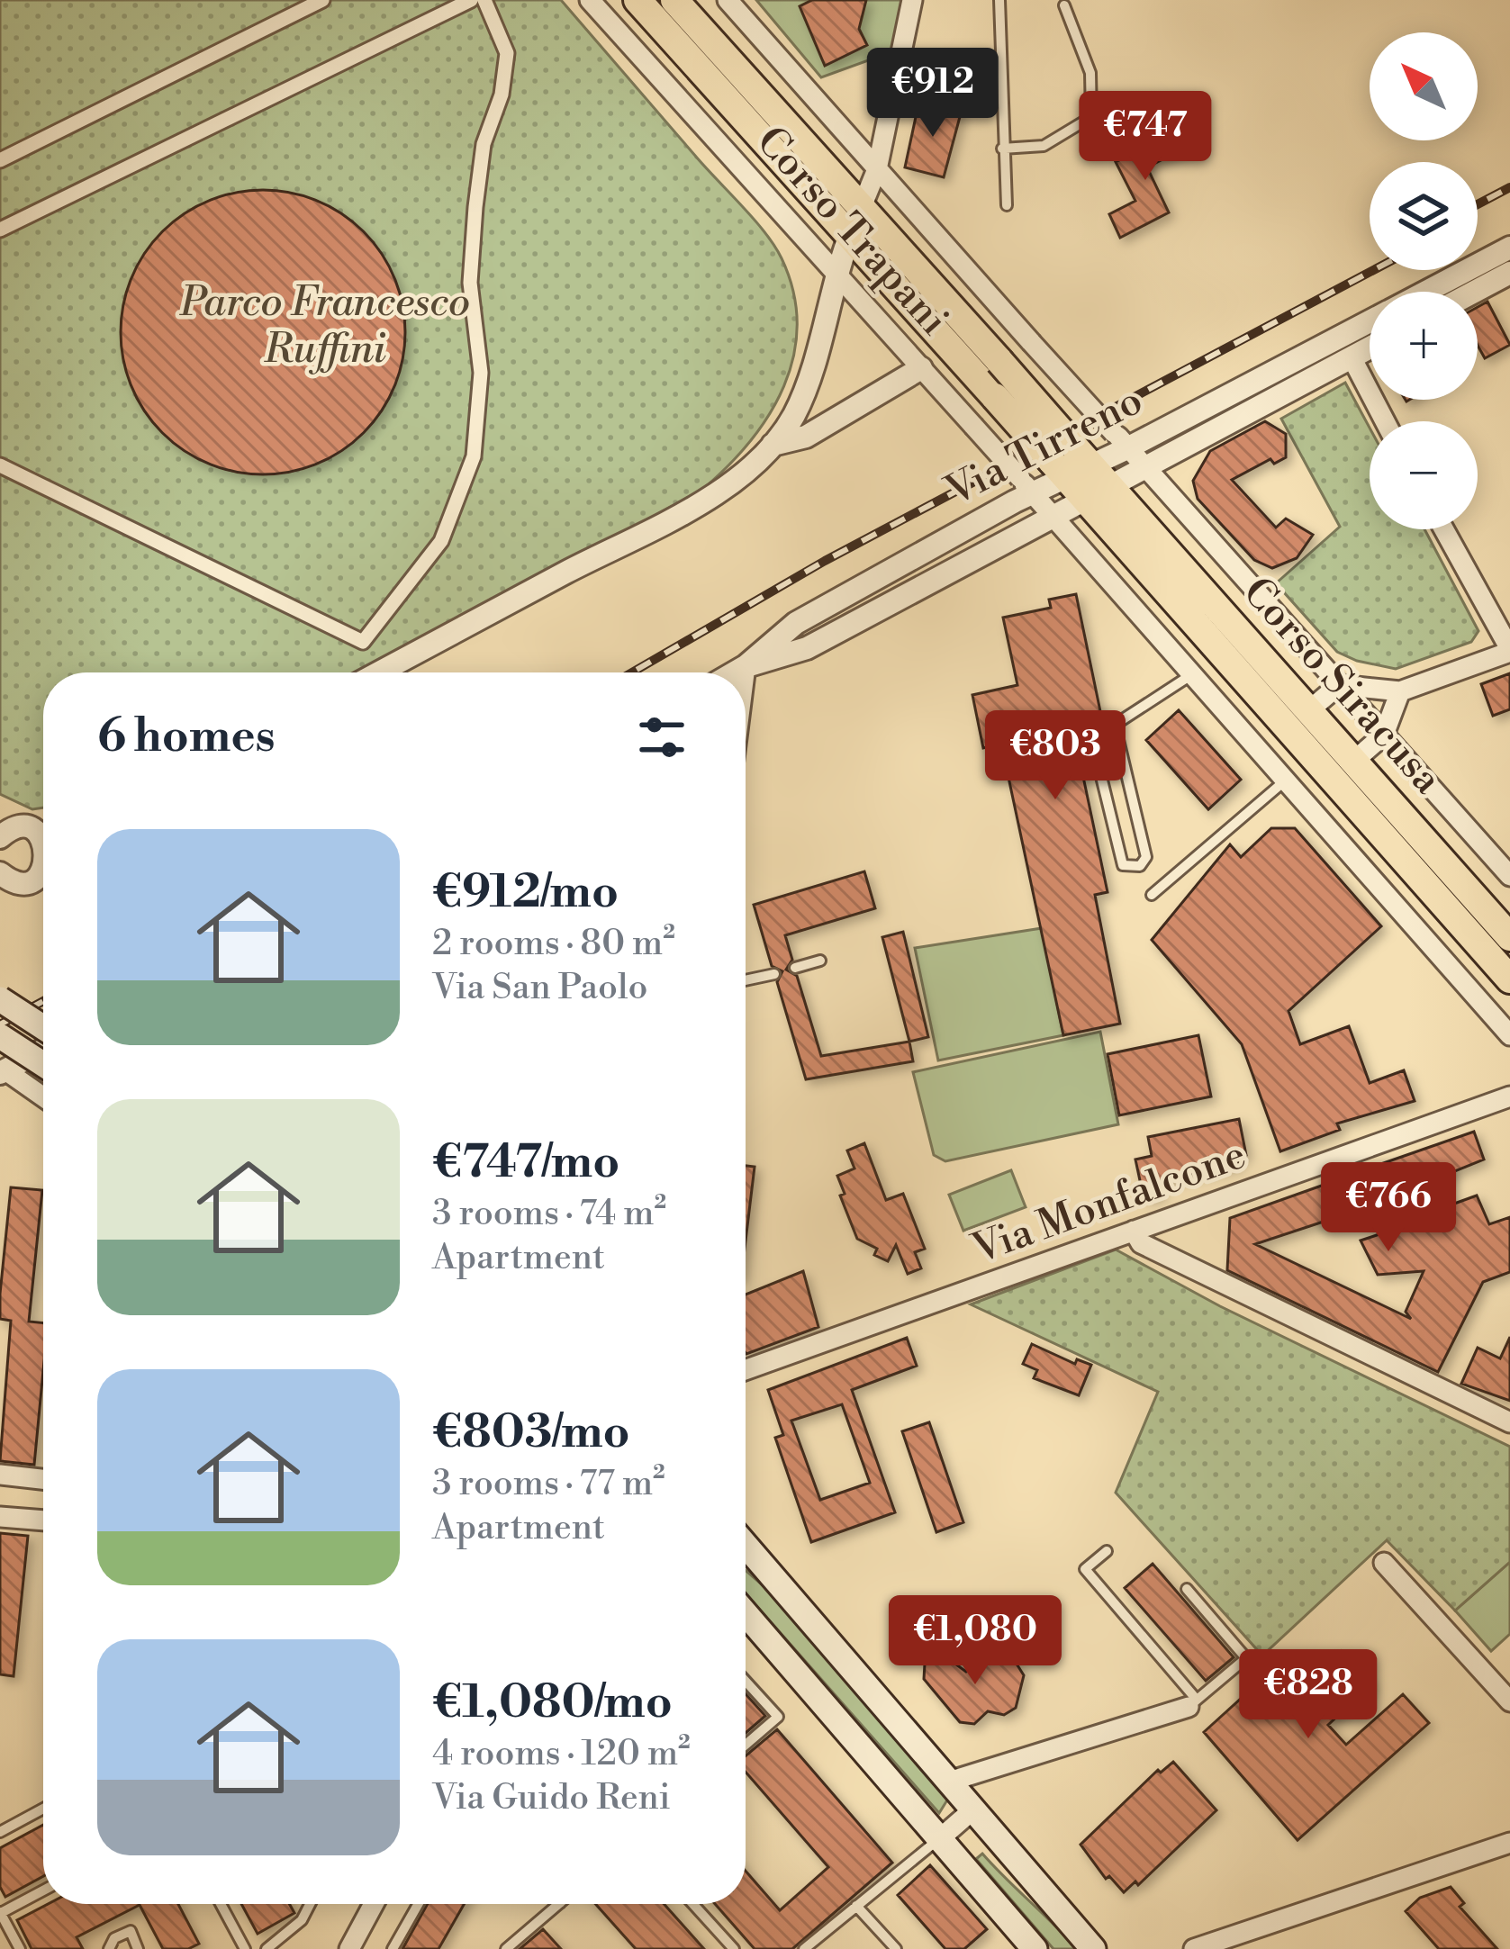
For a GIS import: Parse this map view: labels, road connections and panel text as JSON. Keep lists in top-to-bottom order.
{
  "streets": {
    "main road": ["Corso Trapani", "Corso Siracusa"],
    "street": ["Via Tirreno", "Via Monfalcone"]
  },
  "crossings": [
    ["Corso Trapani", "Via Tirreno"],
    ["Corso Trapani", "Corso Siracusa"],
    ["Via Tirreno", "Corso Siracusa"]
  ],
  "parks": ["Parco Francesco Ruffini"],
  "north": "top left",
  "page": {
    "map_buttons": ["+", "−"],
    "price": [
      "€912",
      "€747",
      "€803",
      "€766",
      "€1,080",
      "€828"
    ],
    "heading": "6 homes",
    "list": [
      {
        "name": "€912/mo",
        "note": "2 rooms · 80 m² · Via San Paolo"
      },
      {
        "name": "€747/mo",
        "note": "3 rooms · 74 m² · Apartment"
      },
      {
        "name": "€803/mo",
        "note": "3 rooms · 77 m² · Apartment"
      },
      {
        "name": "€1,080/mo",
        "note": "4 rooms · 120 m² · Via Guido Reni"
      }
    ]
  }
}
